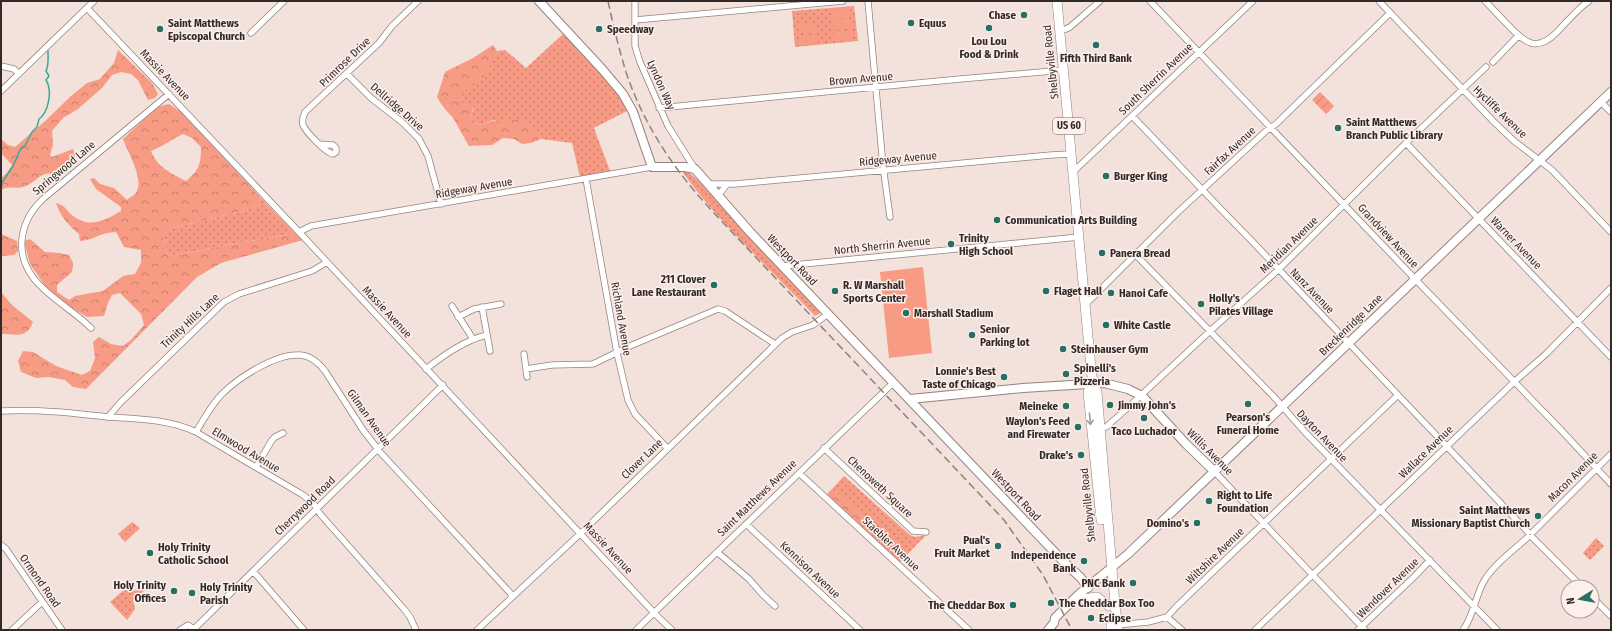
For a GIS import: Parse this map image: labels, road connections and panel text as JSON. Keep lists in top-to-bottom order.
{
  "streets": {
    "main road": [
      "Shelbyville Road",
      "US 60",
      "Westport Road",
      "Breckenridge Lane",
      "Willis Avenue"
    ],
    "street": [
      "Primrose Drive",
      "Massie Avenue",
      "Brown Avenue",
      "South Sherrin Avenue",
      "Lyndon Way",
      "Dellridge Drive",
      "Hycliffe Avenue",
      "Fairfax Avenue",
      "Ridgeway Avenue",
      "Springwood Lane",
      "Grandview Avenue",
      "Warner Avenue",
      "Meridian Avenue",
      "North Sherrin Avenue",
      "Nanz Avenue",
      "Richland Avenue",
      "Trinity Hills Lane",
      "Gilman Avenue",
      "Dayton Avenue",
      "Elmwood Avenue",
      "Wallace Avenue",
      "Clover Lane",
      "Macon Avenue",
      "Chenoweth Square",
      "Saint Matthews Avenue",
      "Cherrywood Road",
      "Staebler Avenue",
      "Wiltshire Avenue",
      "Kennison Avenue",
      "Ormond Road",
      "Wendover Avenue"
    ]
  },
  "crossings": [
    ["Primrose Drive", "Dellridge Drive"],
    ["Shelbyville Road", "Brown Avenue"],
    ["Shelbyville Road", "South Sherrin Avenue"],
    ["Shelbyville Road", "Fairfax Avenue"],
    ["Shelbyville Road", "Ridgeway Avenue"],
    ["Shelbyville Road", "Meridian Avenue"],
    ["Shelbyville Road", "North Sherrin Avenue"],
    ["Shelbyville Road", "Breckenridge Lane"],
    ["Shelbyville Road", "Willis Avenue"],
    ["Massie Avenue", "Ridgeway Avenue"],
    ["Massie Avenue", "Springwood Lane"],
    ["Massie Avenue", "Trinity Hills Lane"],
    ["Massie Avenue", "Clover Lane"],
    ["Massie Avenue", "Saint Matthews Avenue"],
    ["Massie Avenue", "Cherrywood Road"],
    ["Brown Avenue", "Lyndon Way"],
    ["South Sherrin Avenue", "Grandview Avenue"],
    ["South Sherrin Avenue", "Nanz Avenue"],
    ["Lyndon Way", "Westport Road"],
    ["Dellridge Drive", "Ridgeway Avenue"],
    ["Hycliffe Avenue", "Fairfax Avenue"],
    ["Hycliffe Avenue", "Meridian Avenue"],
    ["Hycliffe Avenue", "Breckenridge Lane"],
    ["Fairfax Avenue", "Grandview Avenue"],
    ["Fairfax Avenue", "Nanz Avenue"],
    ["Fairfax Avenue", "Dayton Avenue"],
    ["Ridgeway Avenue", "Westport Road"],
    ["Ridgeway Avenue", "Richland Avenue"],
    ["Grandview Avenue", "Meridian Avenue"],
    ["Grandview Avenue", "Breckenridge Lane"],
    ["Grandview Avenue", "Wallace Avenue"],
    ["Grandview Avenue", "Macon Avenue"],
    ["Warner Avenue", "Meridian Avenue"],
    ["Warner Avenue", "Breckenridge Lane"],
    ["Warner Avenue", "Wallace Avenue"],
    ["Meridian Avenue", "Nanz Avenue"],
    ["Meridian Avenue", "Dayton Avenue"],
    ["Meridian Avenue", "Willis Avenue"],
    ["North Sherrin Avenue", "Westport Road"],
    ["Westport Road", "Breckenridge Lane"],
    ["Westport Road", "Clover Lane"],
    ["Westport Road", "Saint Matthews Avenue"],
    ["Nanz Avenue", "Breckenridge Lane"],
    ["Nanz Avenue", "Wallace Avenue"],
    ["Nanz Avenue", "Macon Avenue"],
    ["Nanz Avenue", "Wiltshire Avenue"],
    ["Richland Avenue", "Clover Lane"],
    ["Trinity Hills Lane", "Elmwood Avenue"],
    ["Breckenridge Lane", "Dayton Avenue"],
    ["Breckenridge Lane", "Willis Avenue"],
    ["Gilman Avenue", "Elmwood Avenue"],
    ["Gilman Avenue", "Clover Lane"],
    ["Gilman Avenue", "Cherrywood Road"],
    ["Dayton Avenue", "Wallace Avenue"],
    ["Dayton Avenue", "Macon Avenue"],
    ["Dayton Avenue", "Wiltshire Avenue"],
    ["Dayton Avenue", "Wendover Avenue"],
    ["Elmwood Avenue", "Cherrywood Road"],
    ["Willis Avenue", "Wallace Avenue"],
    ["Willis Avenue", "Wiltshire Avenue"],
    ["Willis Avenue", "Wendover Avenue"],
    ["Chenoweth Square", "Saint Matthews Avenue"],
    ["Saint Matthews Avenue", "Staebler Avenue"],
    ["Saint Matthews Avenue", "Kennison Avenue"]
  ],
  "places": [
    "Chase",
    "Equus",
    "Lou Lou Food & Drink",
    "Saint Matthews Episcopal Church",
    "Speedway",
    "Fifth Third Bank",
    "Saint Matthews Branch Public Library",
    "Burger King",
    "Communication Arts Building",
    "Trinity High School",
    "Panera Bread",
    "211 Clover Lane Restaurant",
    "R. W Marshall Sports Center",
    "Flaget Hall",
    "Hanoi Cafe",
    "Holly's Pilates Village",
    "Marshall Stadium",
    "White Castle",
    "Senior Parking lot",
    "Steinhauser Gym",
    "Spinelli's Pizzeria",
    "Lonnie's Best Taste of Chicago",
    "Pearson's Funeral Home",
    "Jimmy John's",
    "Meineke",
    "Taco Luchador",
    "Waylon's Feed and Firewater",
    "Drake's",
    "Right to Life Foundation",
    "Saint Matthews Missionary Baptist Church",
    "Domino's",
    "Pual's Fruit Market",
    "Holy Trinity Catholic School",
    "Independence Bank",
    "PNC Bank",
    "Holy Trinity Offices",
    "Holy Trinity Parish",
    "The Cheddar Box Too",
    "The Cheddar Box",
    "Eclipse"
  ],
  "north": "left"
}
